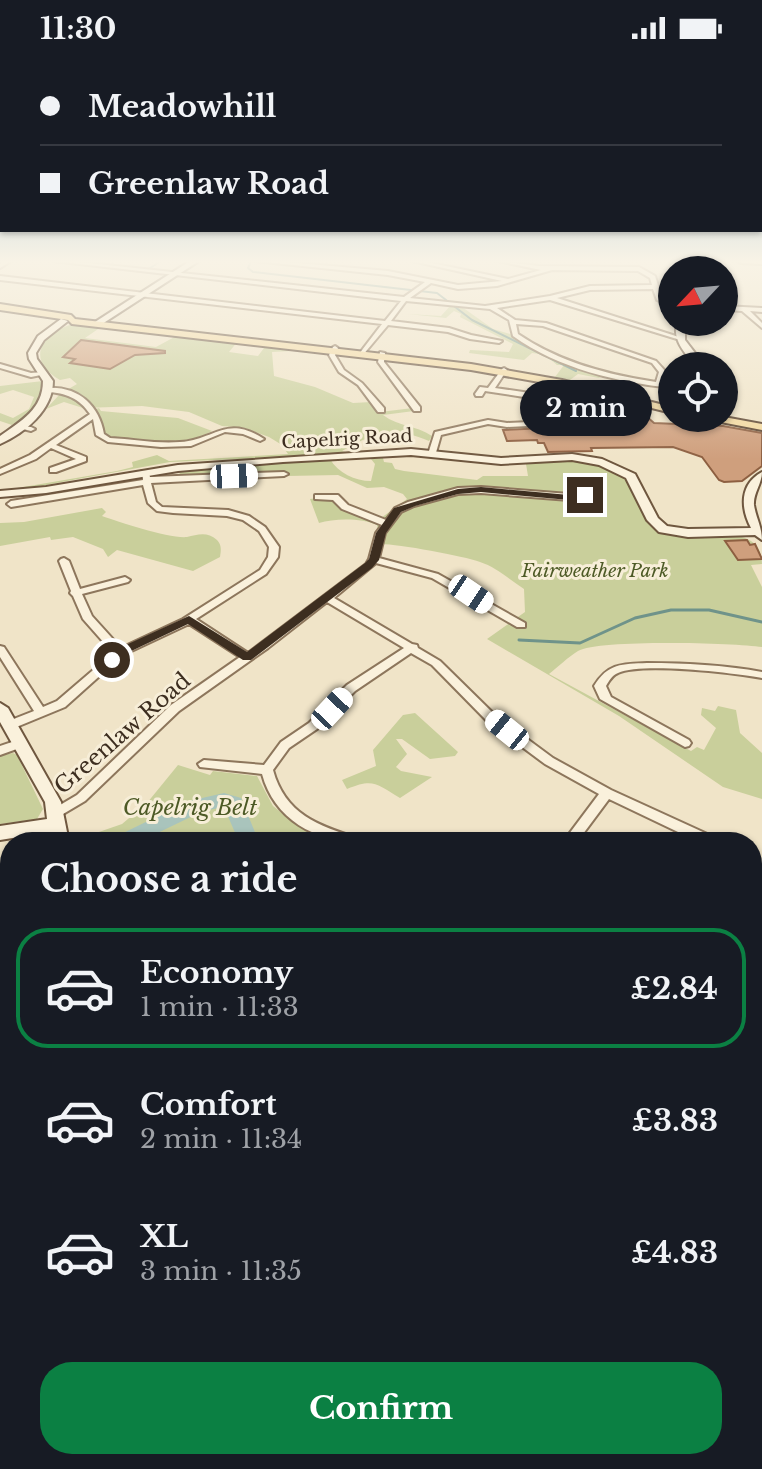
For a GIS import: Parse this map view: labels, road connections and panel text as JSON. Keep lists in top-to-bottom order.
{
  "streets": {
    "street": ["Capelrig Road", "Greenlaw Road"]
  },
  "parks": ["Fairweather Park", "Capelrig Belt"],
  "north": "bottom left",
  "page": {
    "status": "11:30",
    "banner": ["Meadowhill", "Greenlaw Road"],
    "bubble": "2 min",
    "heading": "Choose a ride",
    "list": [
      {
        "name": "Economy",
        "note": "1 min · 11:33",
        "value": "£2.84"
      },
      {
        "name": "Comfort",
        "note": "2 min · 11:34",
        "value": "£3.83"
      },
      {
        "name": "XL",
        "note": "3 min · 11:35",
        "value": "£4.83"
      }
    ],
    "buttons": "Confirm"
  }
}
